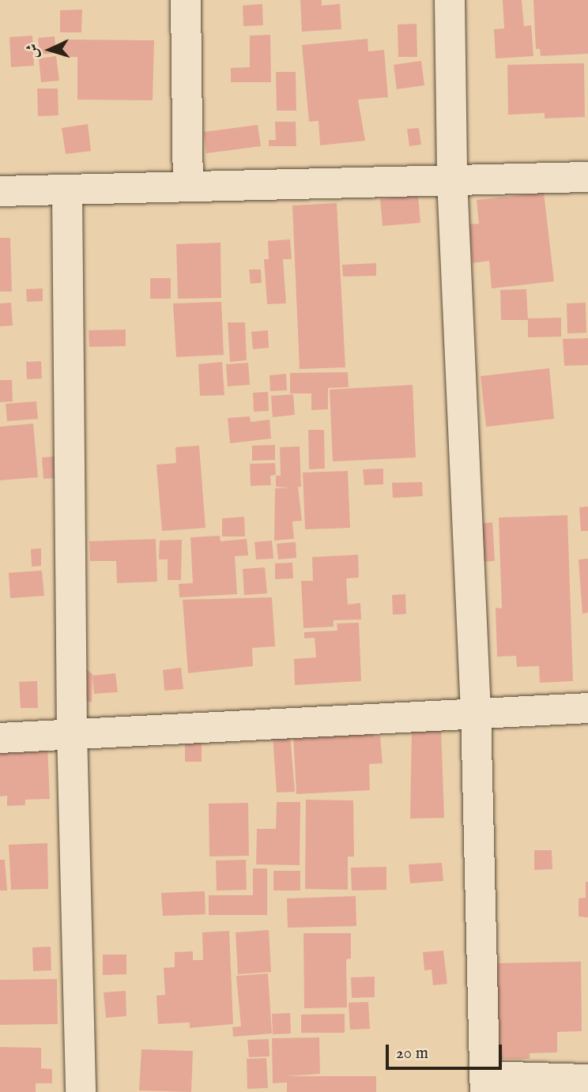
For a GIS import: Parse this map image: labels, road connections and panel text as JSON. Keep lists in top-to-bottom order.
{
  "scale_bar": "20 m",
  "north": "left"
}
